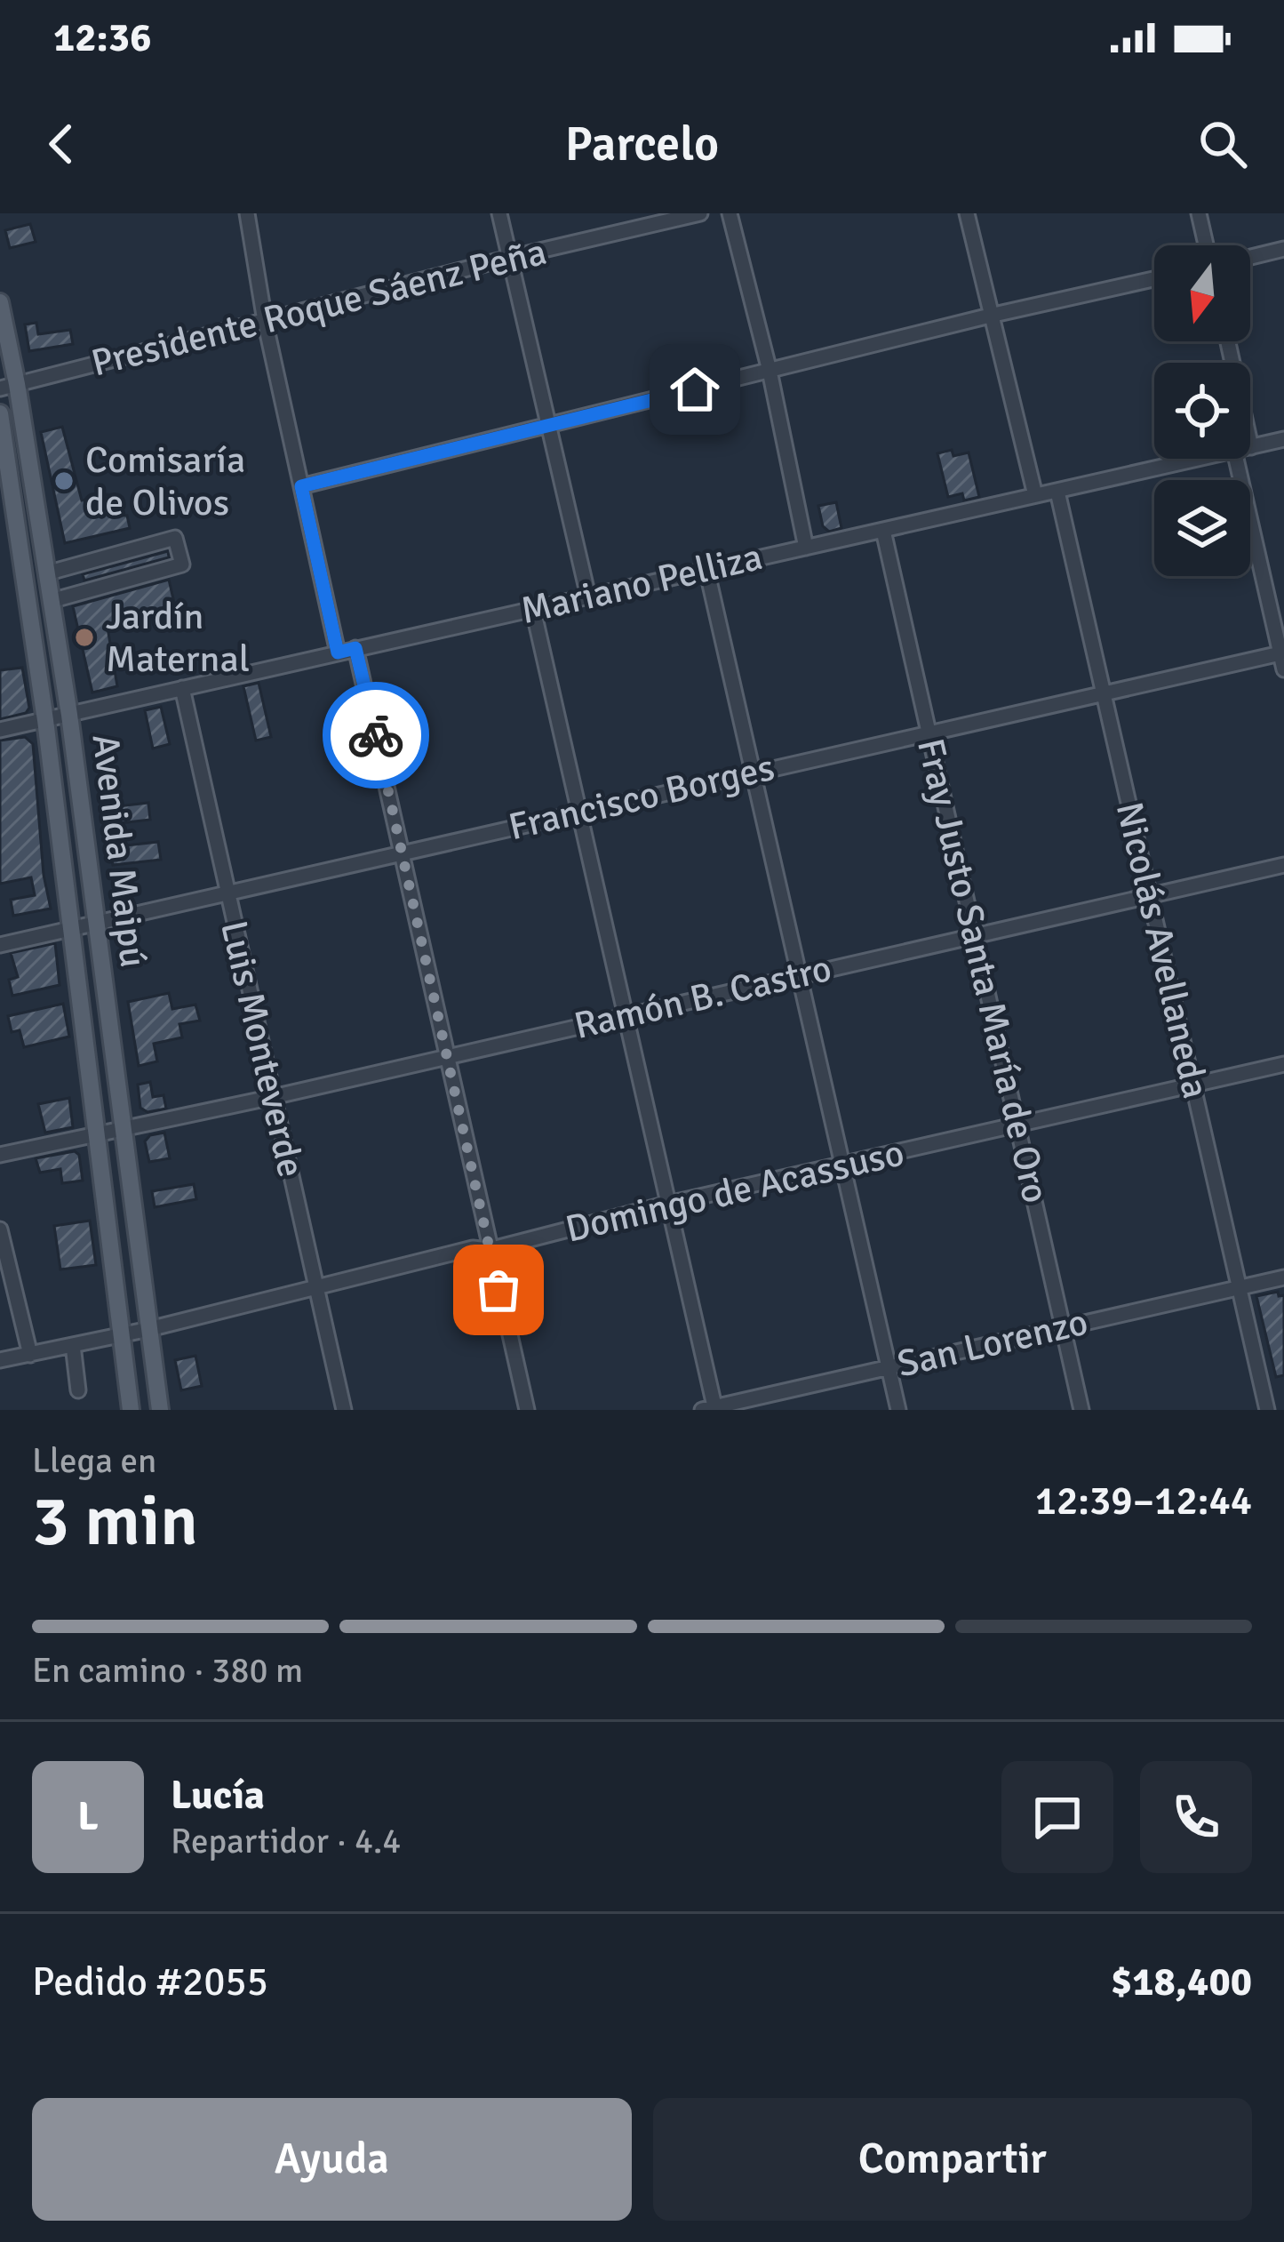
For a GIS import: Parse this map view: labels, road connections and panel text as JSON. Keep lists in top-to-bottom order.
{
  "streets": {
    "main road": ["Avenida Maipú"],
    "street": [
      "Presidente Roque Sáenz Peña",
      "Mariano Pelliza",
      "Francisco Borges",
      "Nicolás Avellaneda",
      "Fray Justo Santa María de Oro",
      "Ramón B. Castro",
      "Luis Monteverde",
      "Domingo de Acassuso",
      "San Lorenzo"
    ]
  },
  "crossings": [
    ["Presidente Roque Sáenz Peña", "Avenida Maipú"],
    ["Mariano Pelliza", "Avenida Maipú"],
    ["Mariano Pelliza", "Nicolás Avellaneda"],
    ["Mariano Pelliza", "Fray Justo Santa María de Oro"],
    ["Mariano Pelliza", "Luis Monteverde"],
    ["Francisco Borges", "Avenida Maipú"],
    ["Francisco Borges", "Nicolás Avellaneda"],
    ["Francisco Borges", "Fray Justo Santa María de Oro"],
    ["Francisco Borges", "Luis Monteverde"],
    ["Avenida Maipú", "Ramón B. Castro"],
    ["Avenida Maipú", "Domingo de Acassuso"],
    ["Nicolás Avellaneda", "Ramón B. Castro"],
    ["Nicolás Avellaneda", "Domingo de Acassuso"],
    ["Nicolás Avellaneda", "San Lorenzo"],
    ["Fray Justo Santa María de Oro", "Ramón B. Castro"],
    ["Fray Justo Santa María de Oro", "Domingo de Acassuso"],
    ["Fray Justo Santa María de Oro", "San Lorenzo"],
    ["Ramón B. Castro", "Luis Monteverde"],
    ["Luis Monteverde", "Domingo de Acassuso"]
  ],
  "places": ["Comisaría de Olivos", "Jardín Maternal"],
  "north": "bottom",
  "page": {
    "status": "12:36",
    "header": "Parcelo",
    "heading": ["3 min", "Llega en", "12:39–12:44"],
    "panel": [
      "Lucía",
      "Repartidor · 4.4",
      "Pedido #2055",
      "$18,400"
    ],
    "bar": "En camino · 380 m",
    "round": "L",
    "buttons": ["Ayuda", "Compartir"]
  }
}
